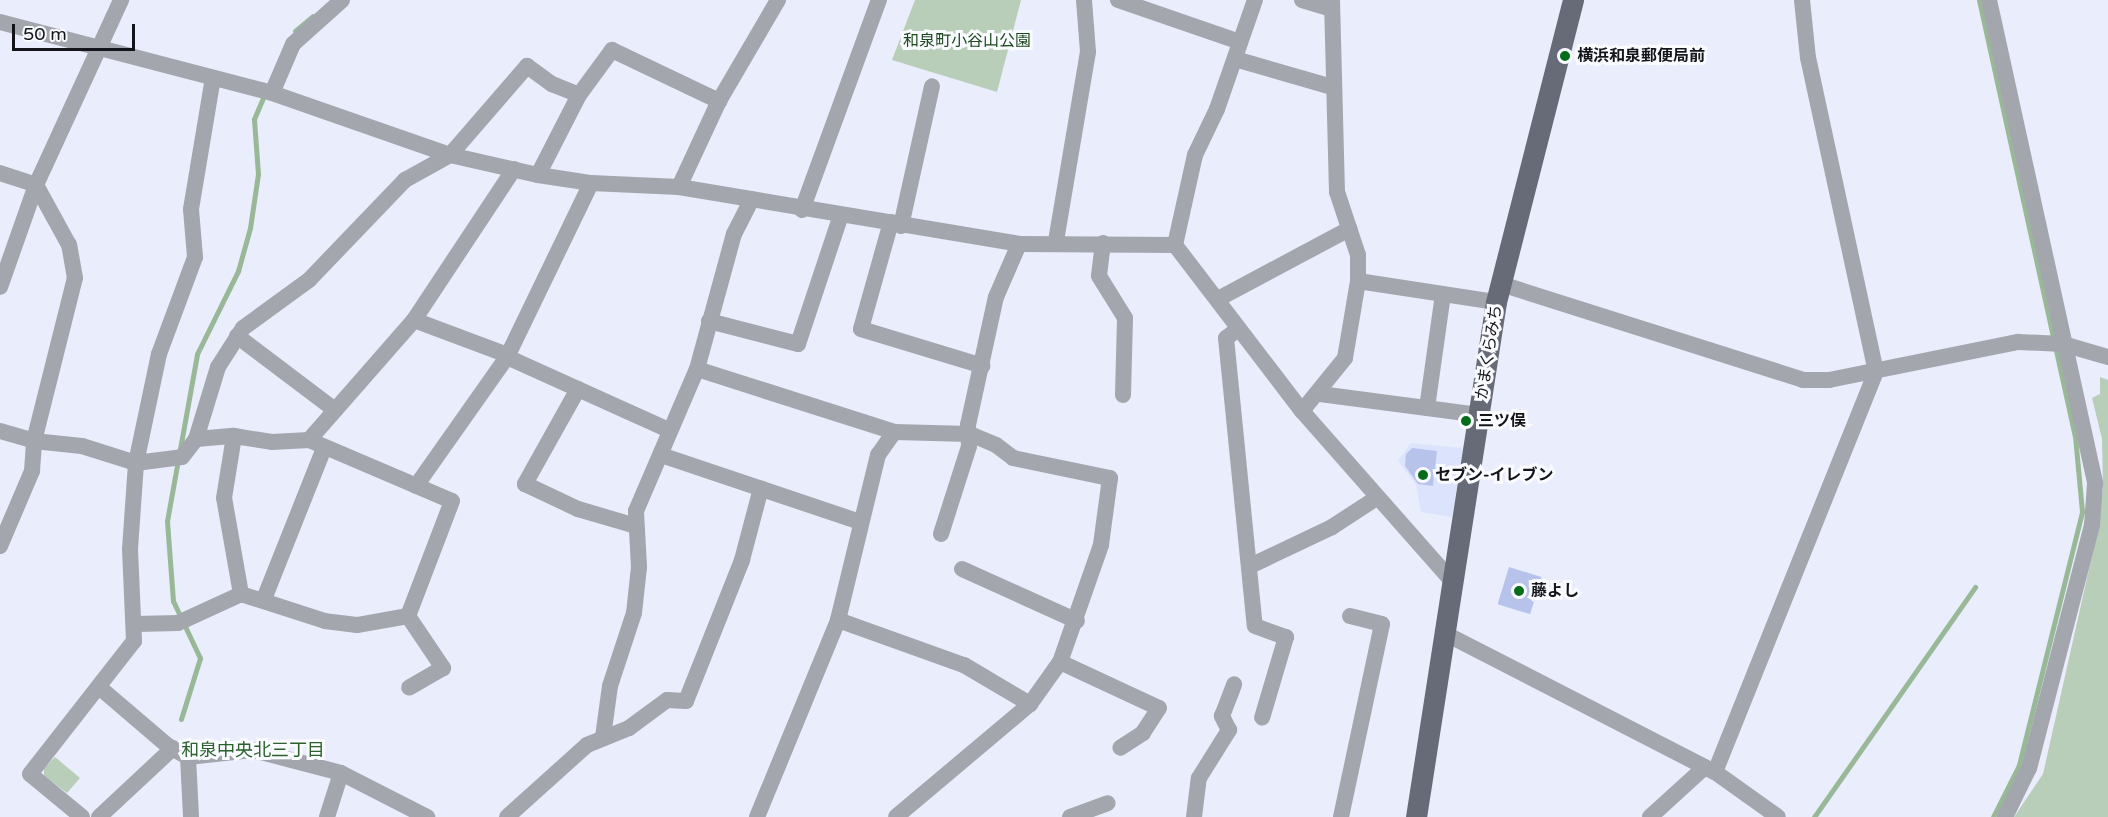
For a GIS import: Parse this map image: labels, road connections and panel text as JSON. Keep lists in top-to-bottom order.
{
  "streets": {
    "main road": ["かまくらみち"]
  },
  "districts": ["和泉中央北三丁目"],
  "parks": ["和泉町小谷山公園"],
  "places": [
    "横浜和泉郵便局前",
    "三ツ俣",
    "セブン-イレブン",
    "藤よし"
  ],
  "scale_bar": "50 m"
}
